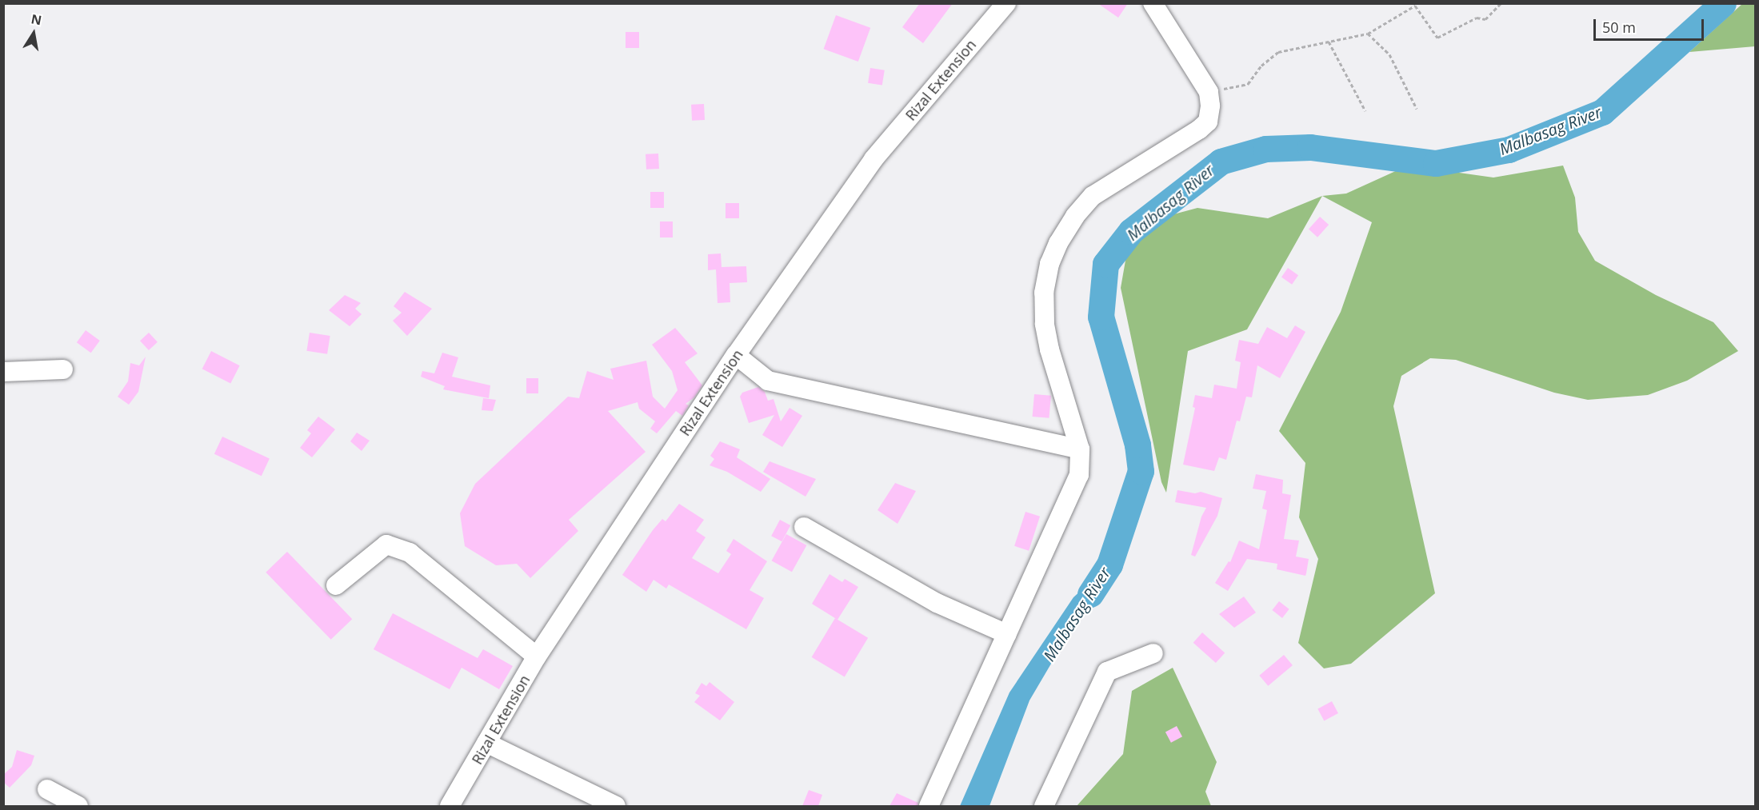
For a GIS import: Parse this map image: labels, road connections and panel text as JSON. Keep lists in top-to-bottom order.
{
  "streets": {
    "street": ["Rizal Extension"]
  },
  "water": ["Malbasag River"],
  "scale_bar": "50 m",
  "north": "top"
}
